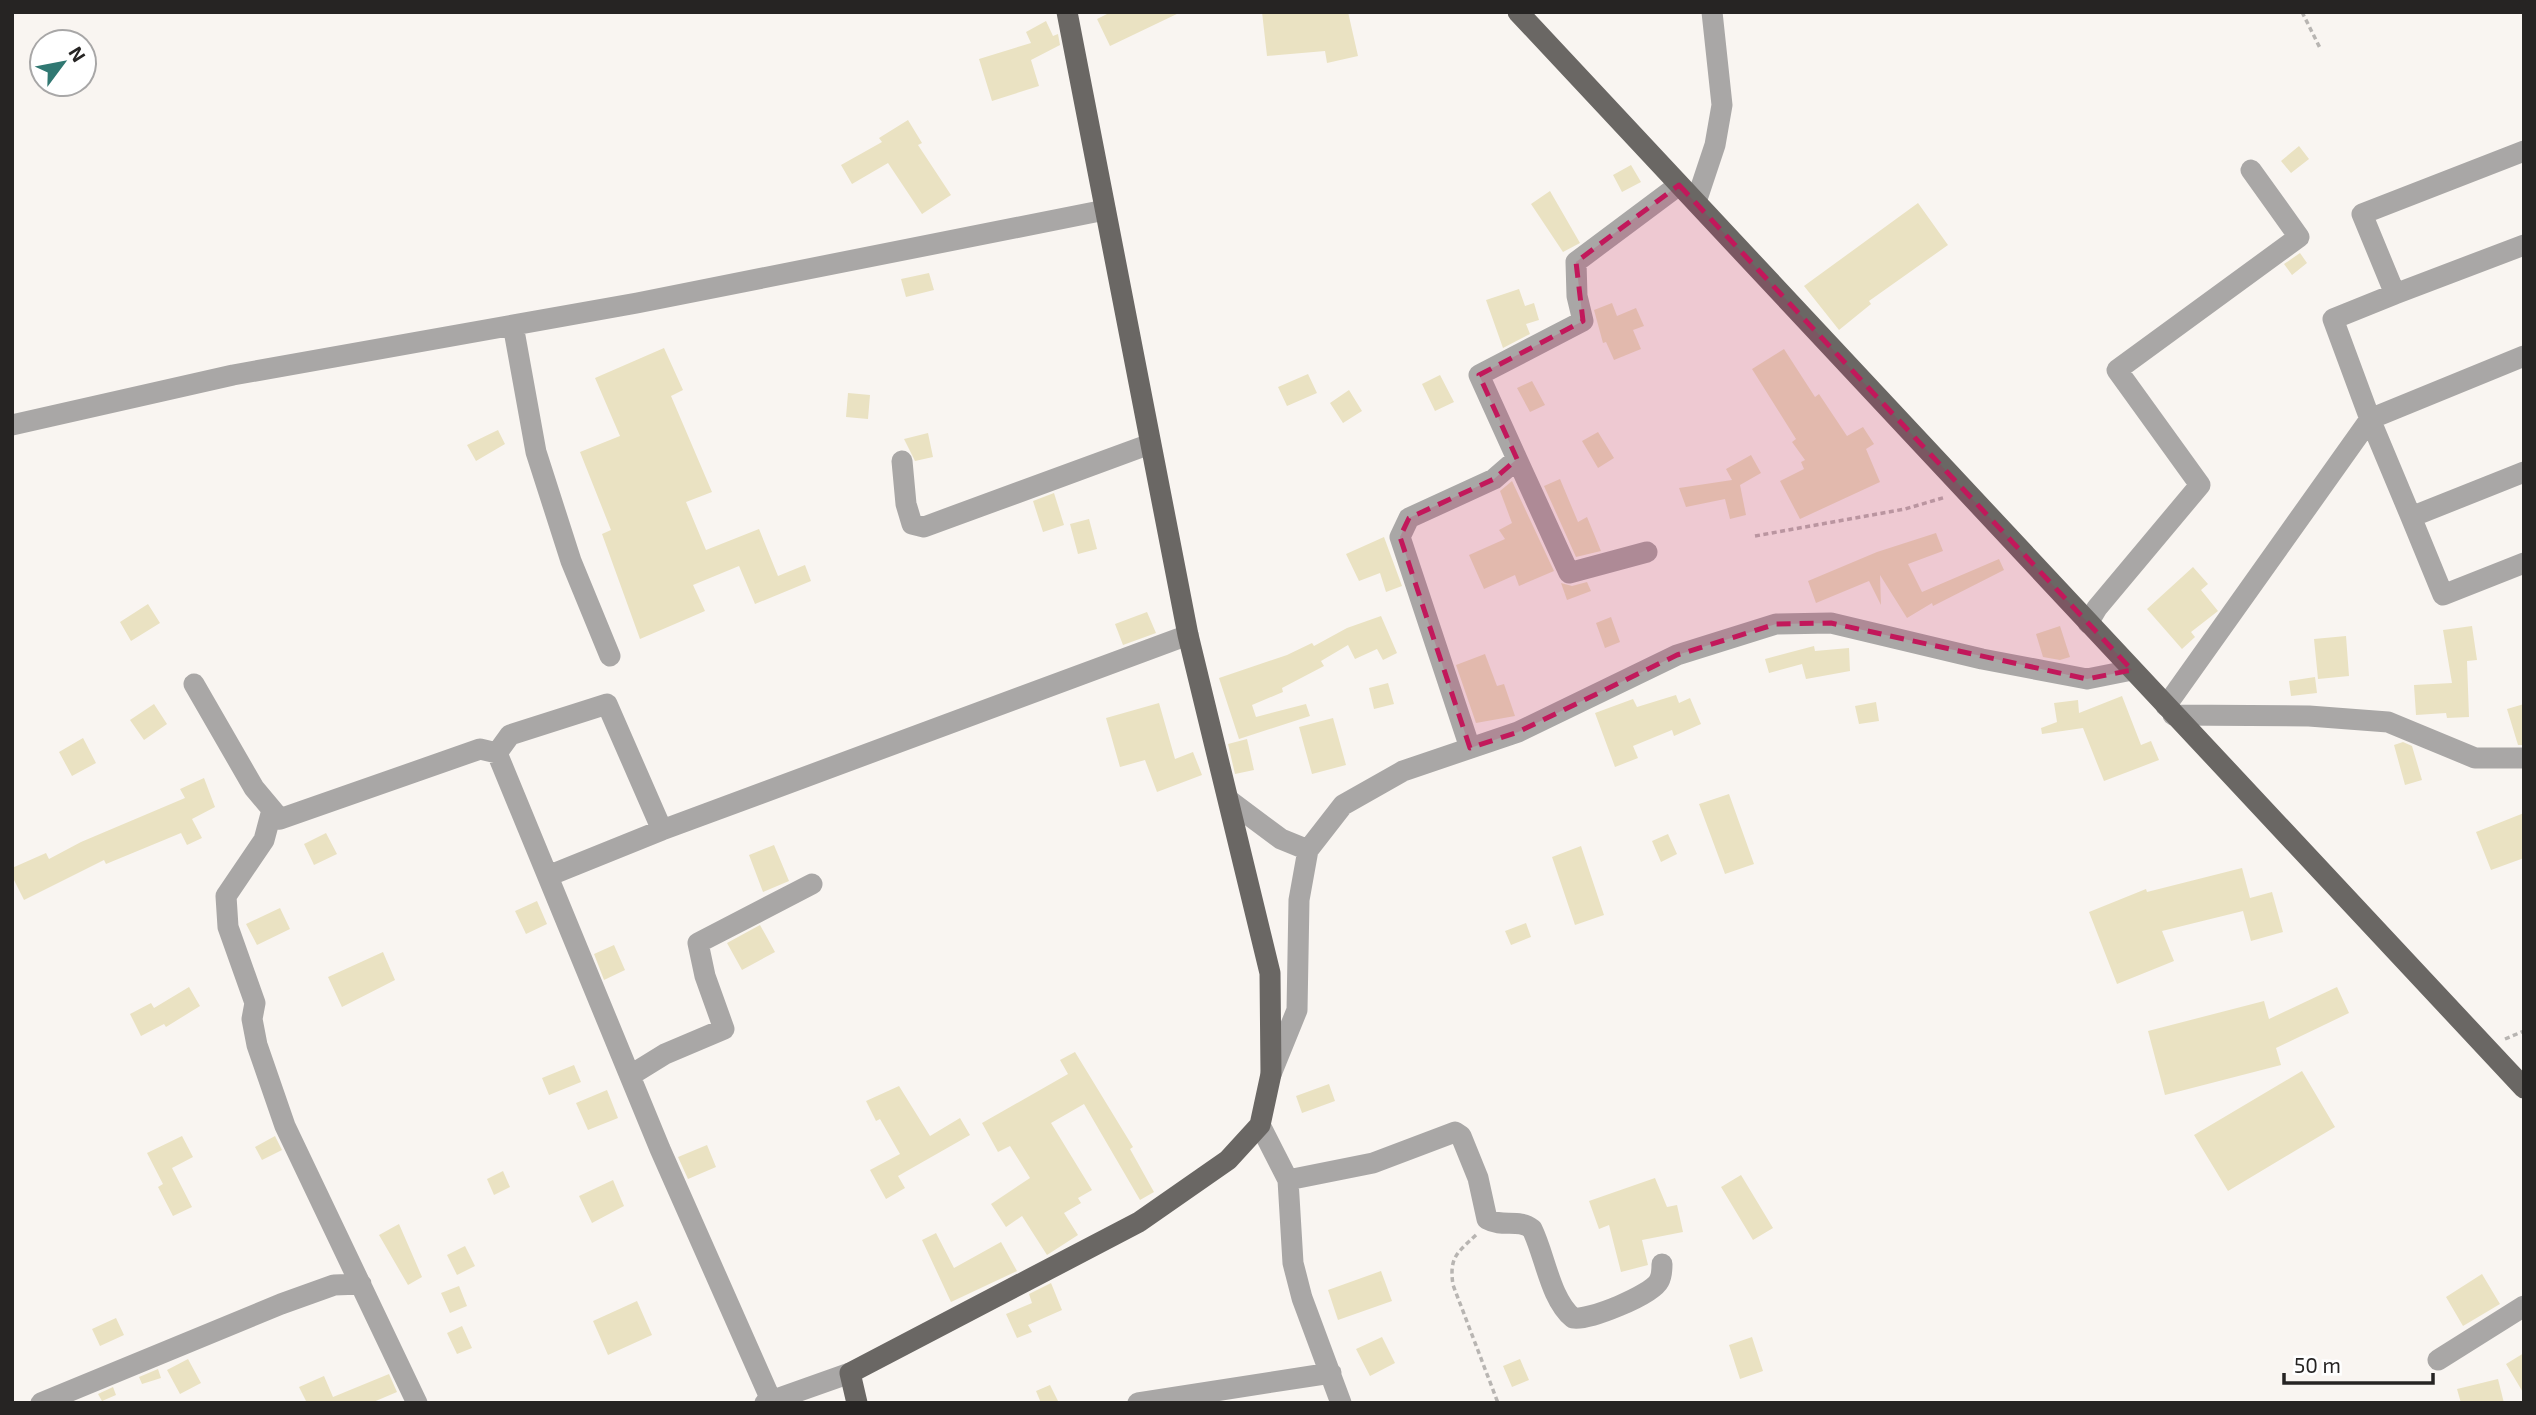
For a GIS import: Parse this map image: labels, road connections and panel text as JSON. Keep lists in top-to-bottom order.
{
  "scale_bar": "50 m",
  "north": "top right"
}
